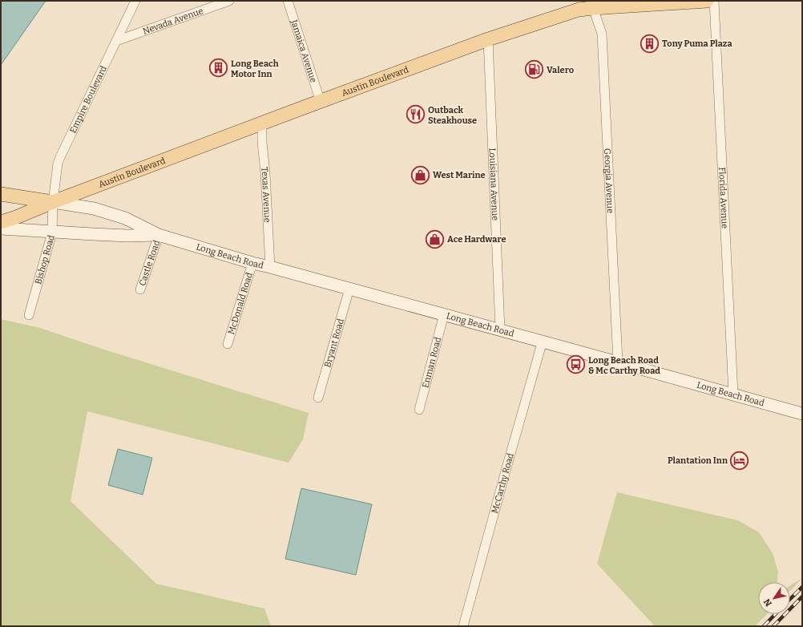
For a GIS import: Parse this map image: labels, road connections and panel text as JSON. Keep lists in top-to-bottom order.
{
  "streets": {
    "main road": ["Austin Boulevard", "Long Beach Road"],
    "street": [
      "Nevada Avenue",
      "Jamaica Avenue",
      "Empire Boulevard",
      "Georgia Avenue",
      "Louisiana Avenue",
      "Texas Avenue",
      "Florida Avenue",
      "Bishop Road",
      "Castle Road",
      "McDonald Road",
      "Bryant Road",
      "Enman Road",
      "McCarthy Road"
    ]
  },
  "crossings": [
    ["Nevada Avenue", "Empire Boulevard"],
    ["Jamaica Avenue", "Austin Boulevard"],
    ["Austin Boulevard", "Empire Boulevard"],
    ["Austin Boulevard", "Georgia Avenue"],
    ["Austin Boulevard", "Louisiana Avenue"],
    ["Austin Boulevard", "Texas Avenue"],
    ["Austin Boulevard", "Long Beach Road"],
    ["Austin Boulevard", "Bishop Road"],
    ["Empire Boulevard", "Long Beach Road"],
    ["Empire Boulevard", "Bishop Road"],
    ["Georgia Avenue", "Long Beach Road"],
    ["Louisiana Avenue", "Long Beach Road"],
    ["Texas Avenue", "Long Beach Road"],
    ["Florida Avenue", "Long Beach Road"],
    ["Long Beach Road", "Bishop Road"],
    ["Long Beach Road", "Castle Road"],
    ["Long Beach Road", "McDonald Road"],
    ["Long Beach Road", "Bryant Road"],
    ["Long Beach Road", "Enman Road"],
    ["Long Beach Road", "McCarthy Road"]
  ],
  "places": {
    "building": ["Tony Puma Plaza", "Long Beach Motor Inn"],
    "fuel station": ["Valero"],
    "restaurant": ["Outback Steakhouse"],
    "shop": ["West Marine", "Ace Hardware"],
    "bus stop": ["Long Beach Road & Mc Carthy Road"],
    "hotel": ["Plantation Inn"]
  },
  "north": "bottom left"
}
